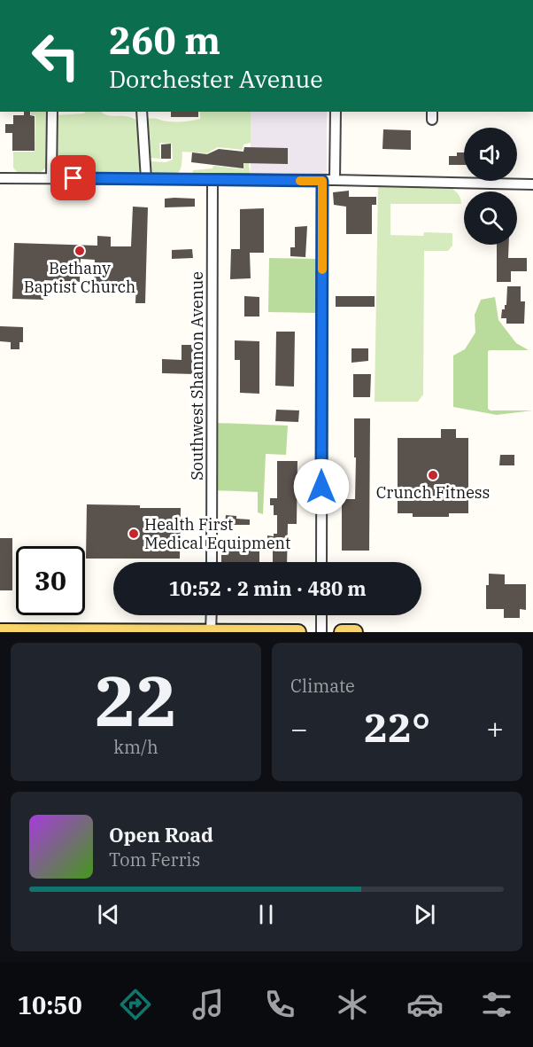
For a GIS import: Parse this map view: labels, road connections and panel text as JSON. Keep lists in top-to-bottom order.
{
  "streets": {
    "street": ["Southwest Shannon Avenue"]
  },
  "places": ["Bethany Baptist Church", "Crunch Fitness", "Health First Medical Equipment"],
  "page": {
    "turn": ["260 m", "Dorchester Avenue"],
    "limit": "30",
    "trip": "10:52 · 2 min · 480 m",
    "tile": [
      ["22", "km/h"],
      "Climate"
    ],
    "heat": ["−", "22°", "+"],
    "song": ["Open Road", "Tom Ferris"],
    "tabs": "10:50"
  }
}
